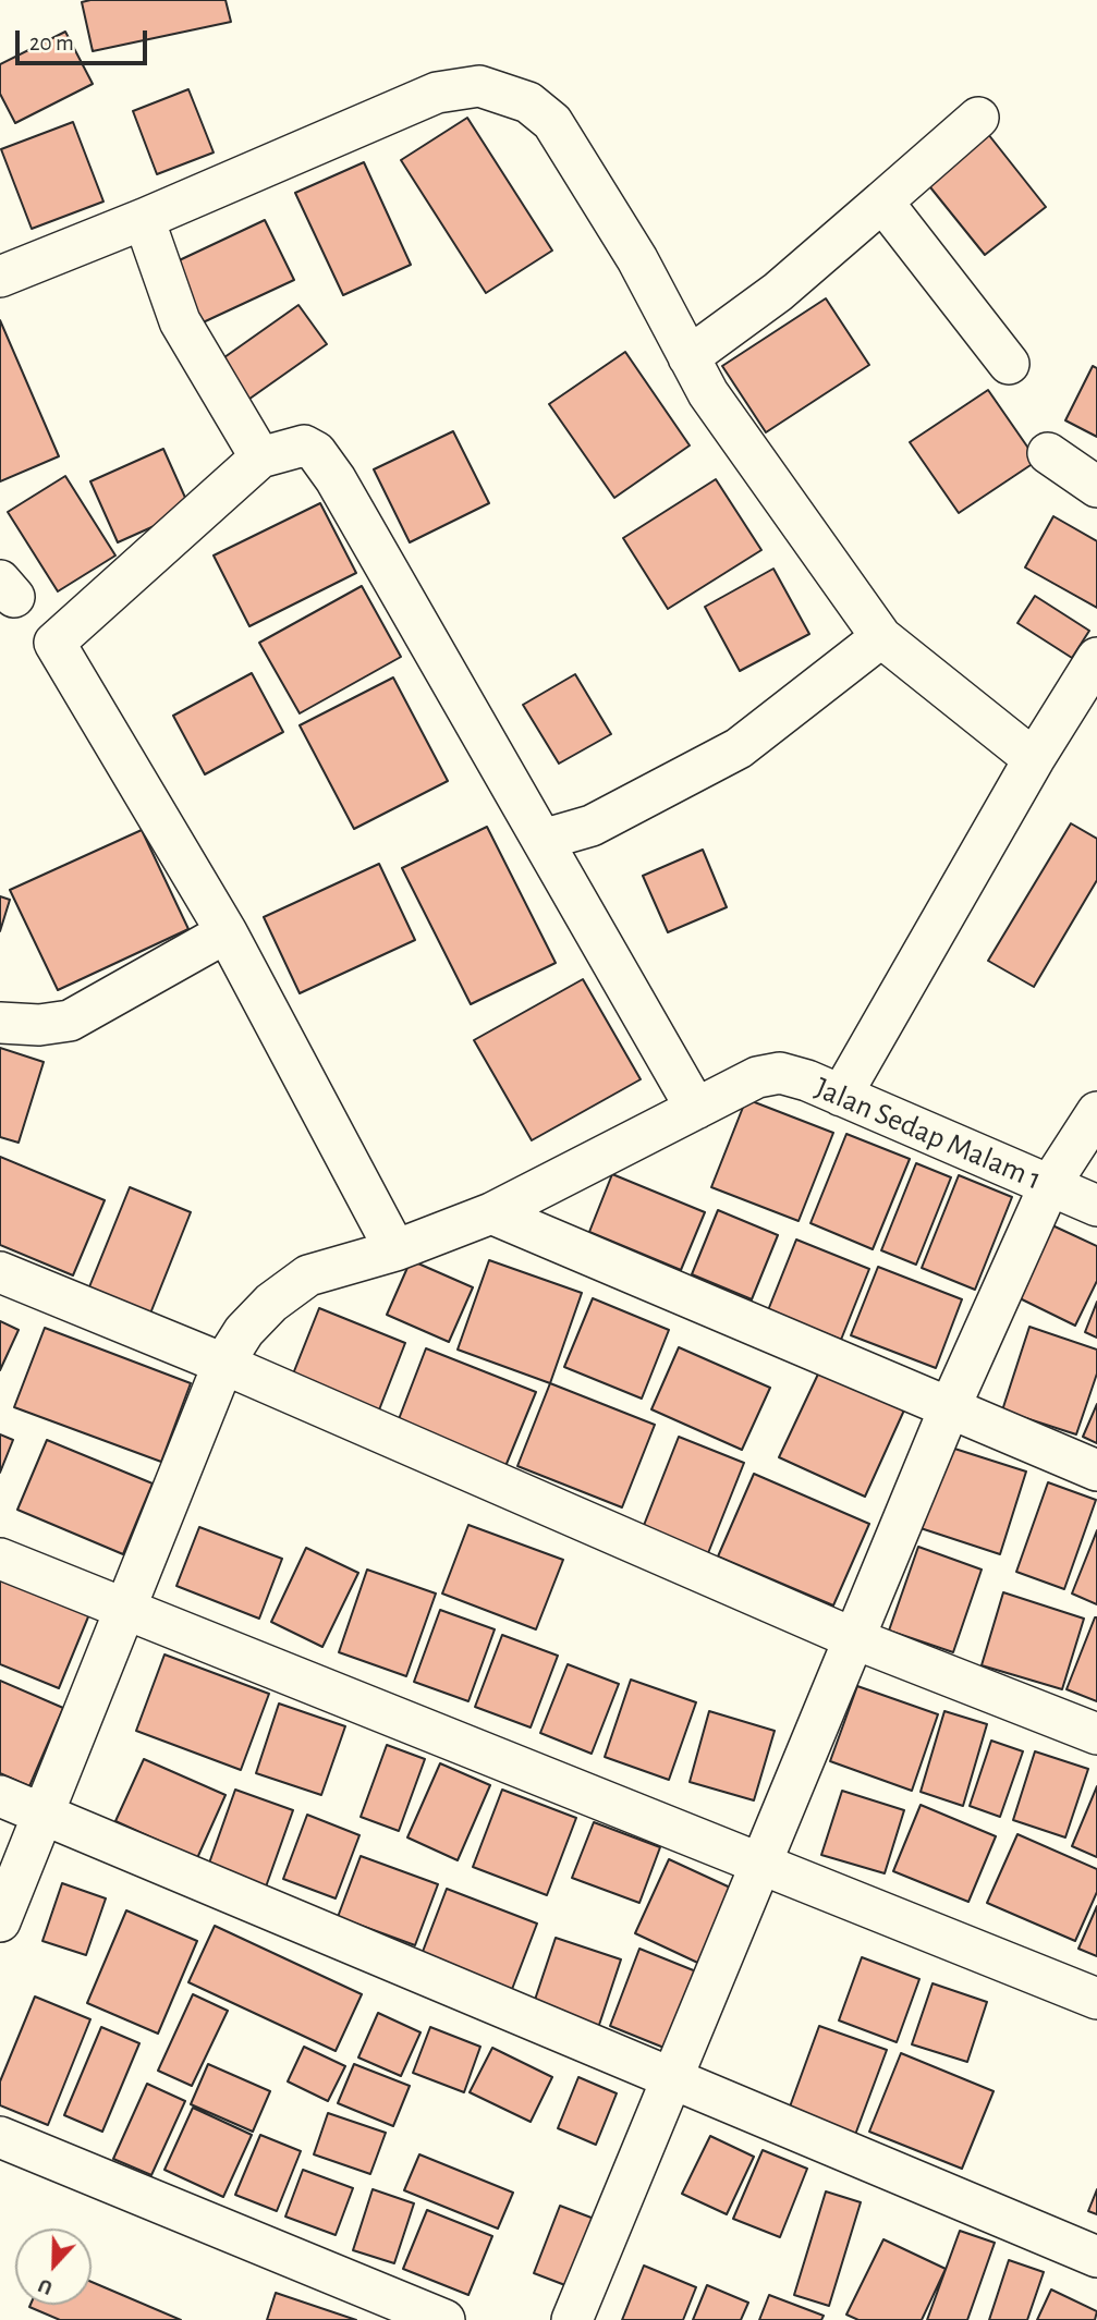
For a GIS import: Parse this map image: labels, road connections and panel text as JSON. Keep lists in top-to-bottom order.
{
  "streets": {
    "street": ["Jalan Sedap Malam 1"]
  },
  "scale_bar": "20 m",
  "north": "bottom"
}
